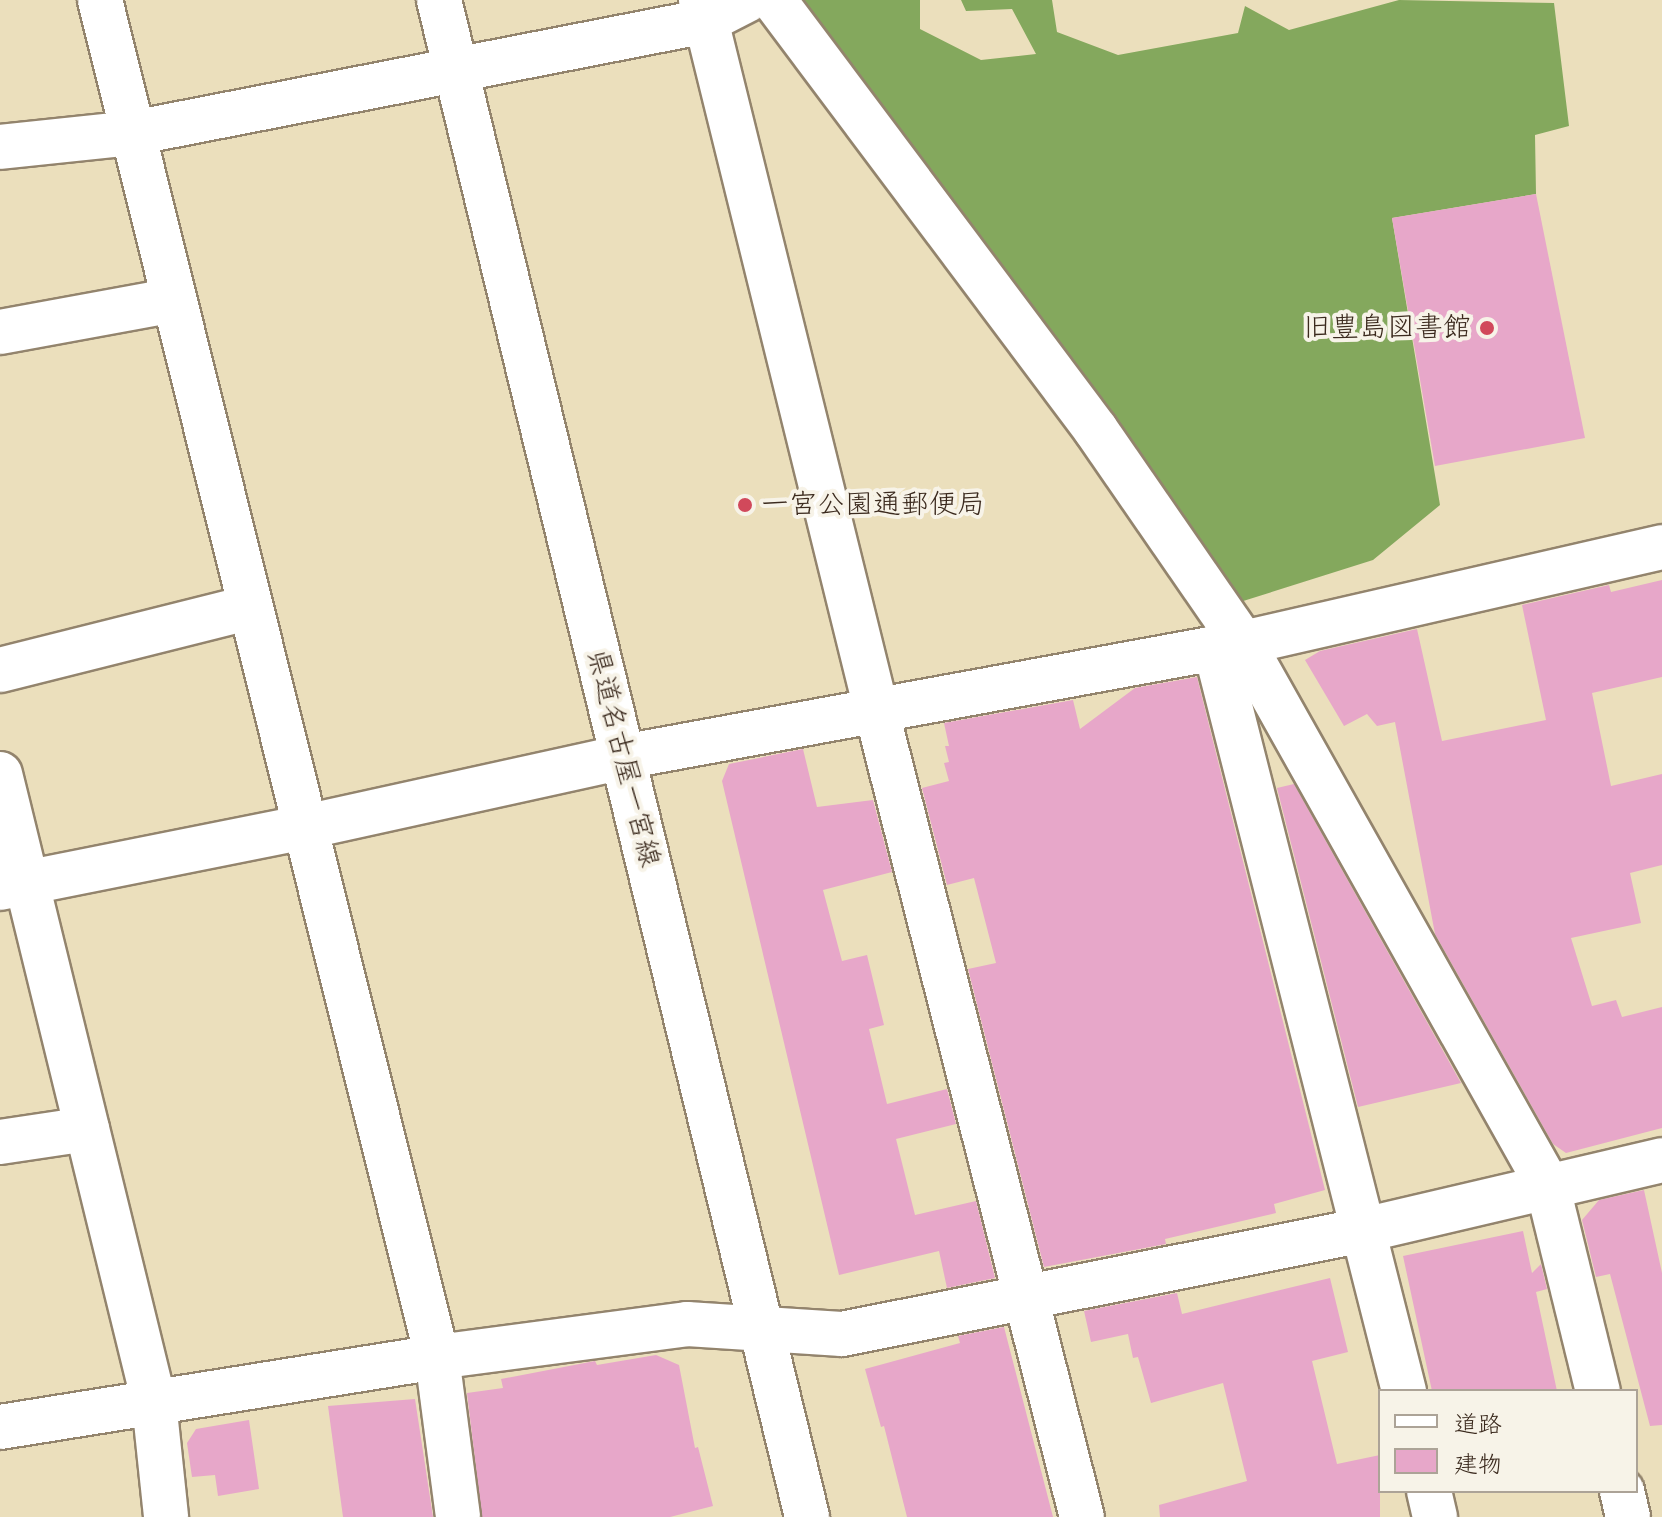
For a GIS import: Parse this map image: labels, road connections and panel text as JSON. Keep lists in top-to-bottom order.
{
  "streets": {
    "street": ["県道名古屋一宮線"]
  },
  "places": ["旧豊島図書館", "一宮公園通郵便局"],
  "legend": ["道路", "建物"]
}
